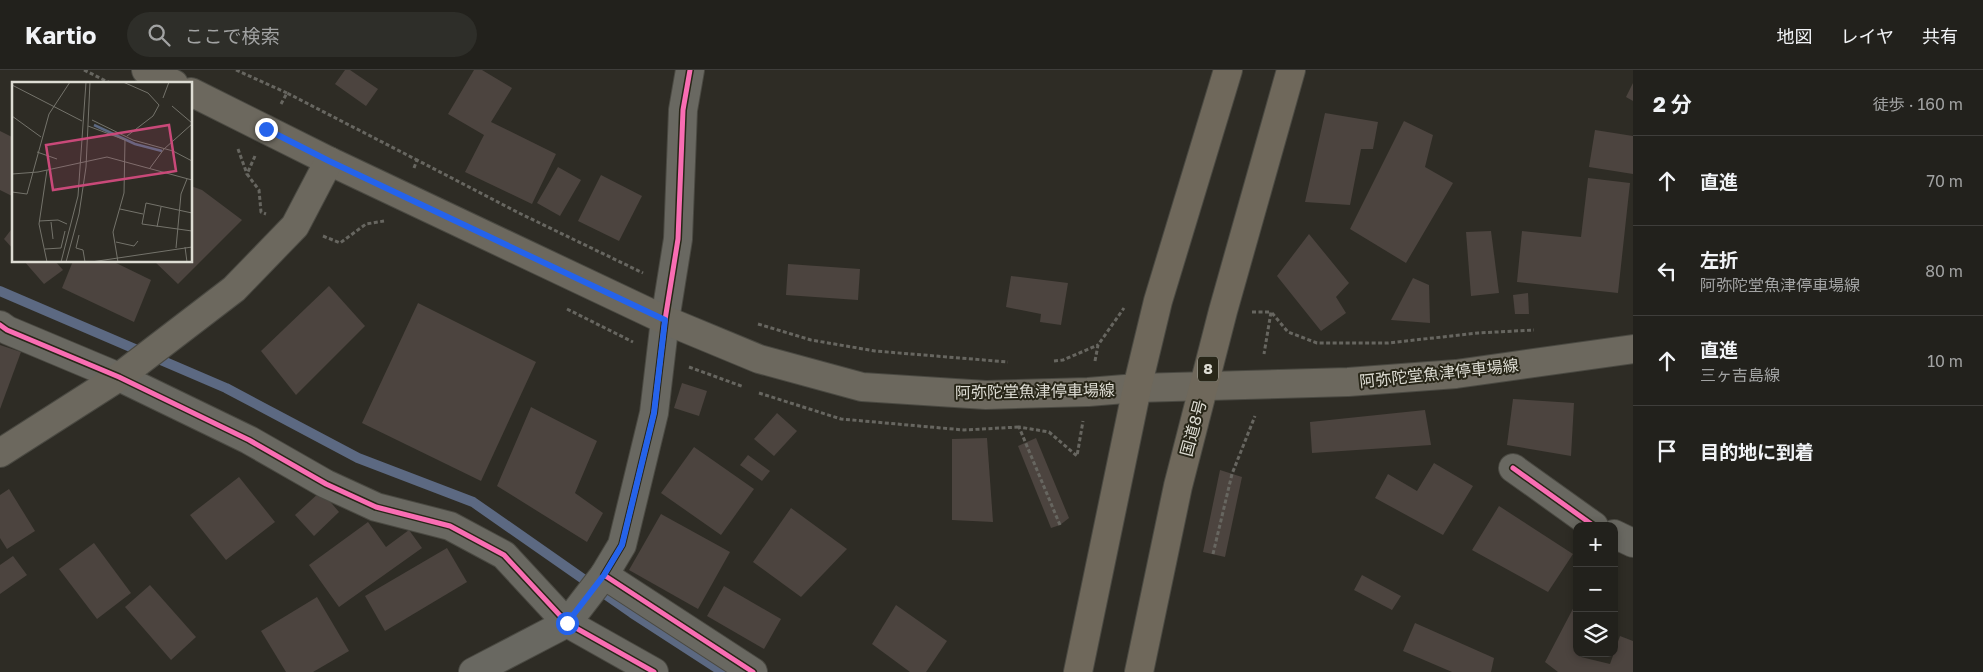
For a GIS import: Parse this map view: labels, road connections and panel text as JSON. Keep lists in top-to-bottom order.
{
  "streets": {
    "highway": ["8", "国道8号"],
    "main road": ["阿弥陀堂魚津停車場線"]
  },
  "crossings": [
    ["阿弥陀堂魚津停車場線", "国道8号"]
  ],
  "page": {
    "header": "Kartio",
    "search": "ここで検索",
    "nav": ["地図", "レイヤ", "共有"],
    "heading": ["2 分", "徒歩 · 160 m"],
    "list": [
      ["直進", "70 m"],
      ["左折", "阿弥陀堂魚津停車場線", "80 m"],
      ["直進", "三ヶ吉島線", "10 m"],
      "目的地に到着"
    ],
    "map_buttons": ["+", "−"]
  }
}
